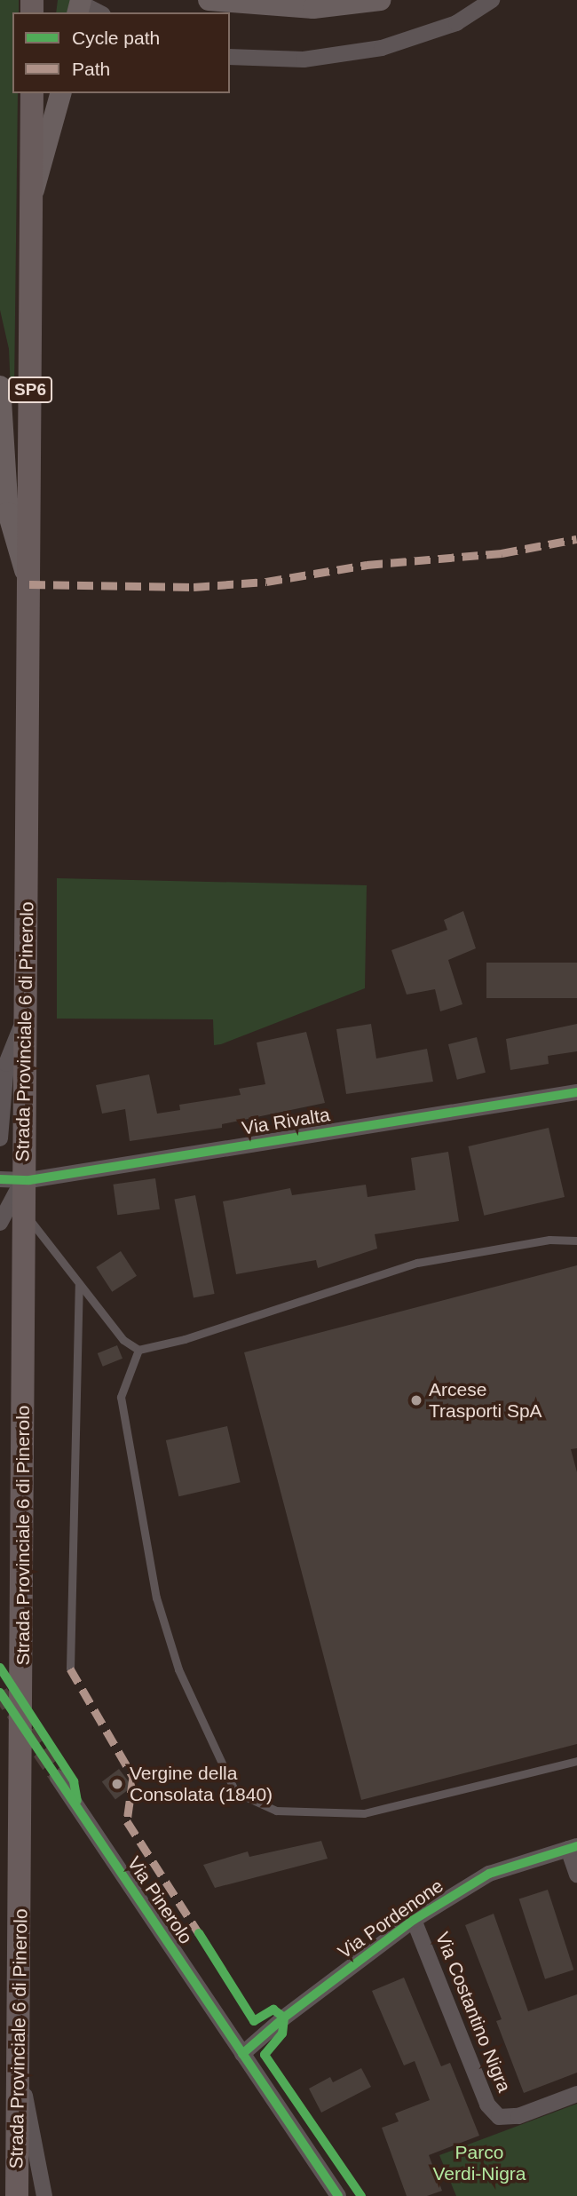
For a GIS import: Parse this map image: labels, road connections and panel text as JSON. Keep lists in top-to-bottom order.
{
  "streets": {
    "main road": ["SP6", "Strada Provinciale 6 di Pinerolo"],
    "street": [
      "Via Rivalta",
      "Via Pinerolo",
      "Via Pordenone",
      "Via Costantino Nigra"
    ]
  },
  "crossings": [
    ["Strada Provinciale 6 di Pinerolo", "Via Rivalta"],
    ["Via Pinerolo", "Via Pordenone"],
    ["Via Pordenone", "Via Costantino Nigra"]
  ],
  "parks": ["Parco Verdi-Nigra"],
  "places": ["Arcese Trasporti SpA", "Vergine della Consolata (1840)"],
  "legend": ["Cycle path", "Path"]
}
